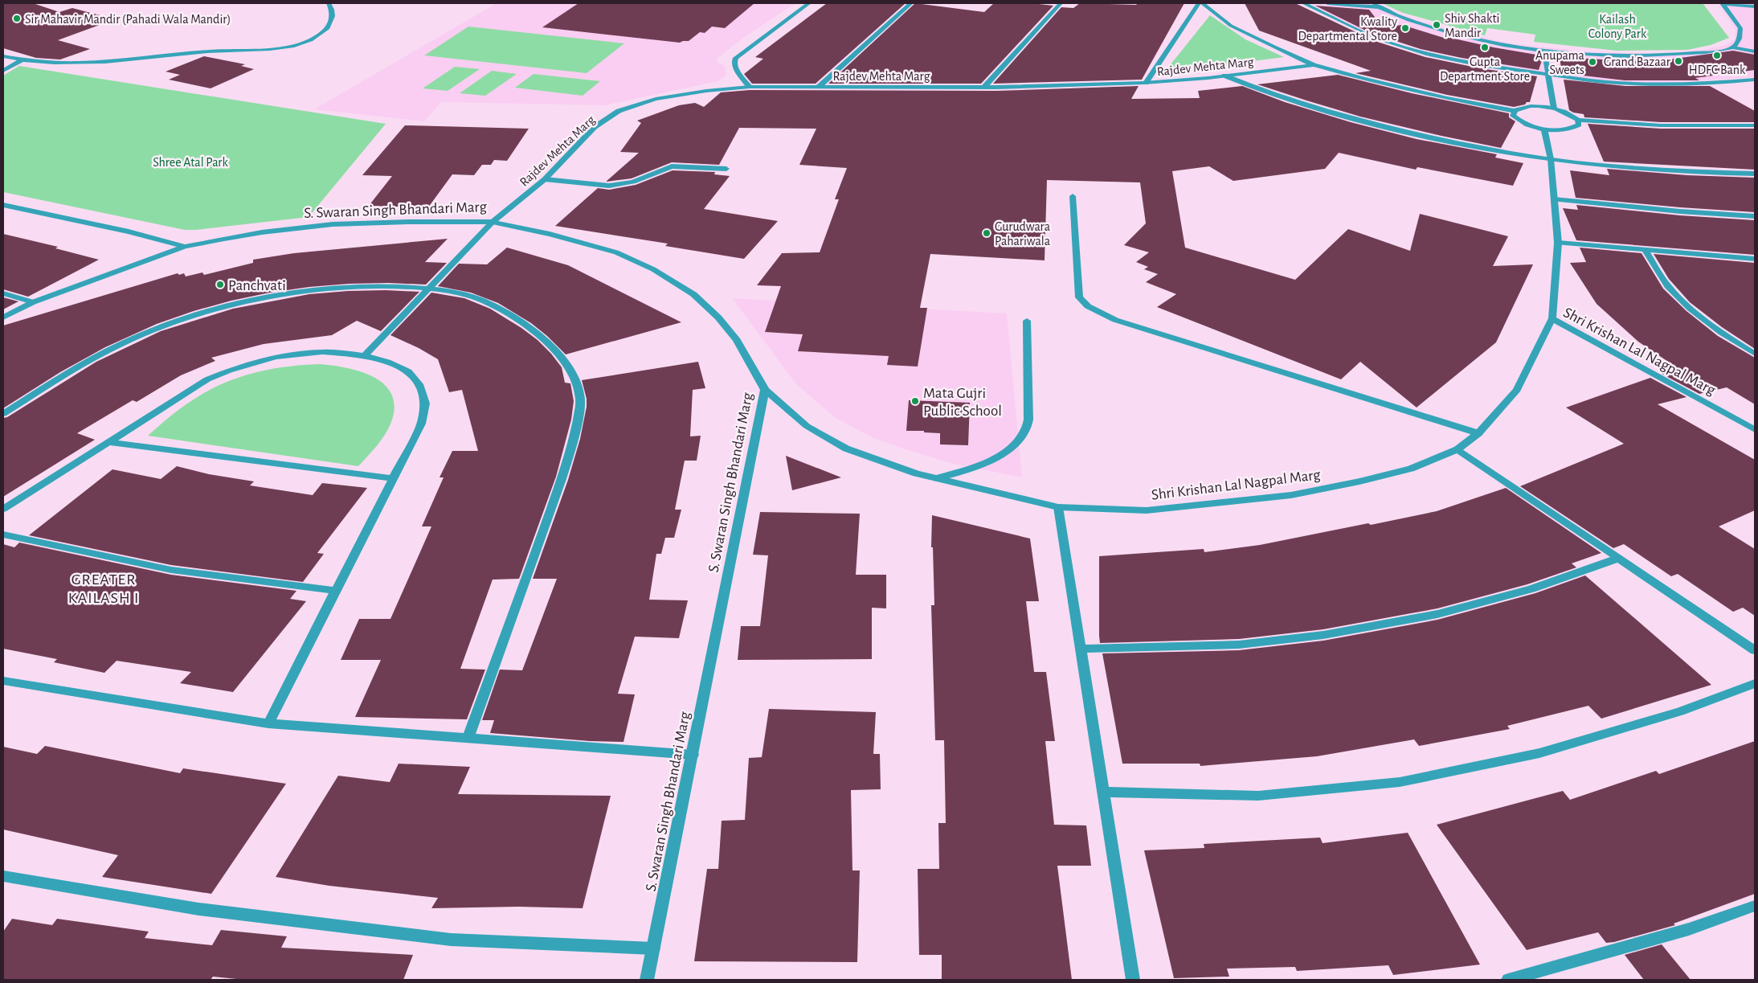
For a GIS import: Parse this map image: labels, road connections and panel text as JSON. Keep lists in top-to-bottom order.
{
  "streets": {
    "street": ["Rajdev Mehta Marg", "S. Swaran Singh Bhandari Marg", "Shri Krishan Lal Nagpal Marg"]
  },
  "crossings": [
    ["Rajdev Mehta Marg", "S. Swaran Singh Bhandari Marg"],
    ["S. Swaran Singh Bhandari Marg", "Shri Krishan Lal Nagpal Marg"]
  ],
  "districts": ["GREATER KAILASH I"],
  "parks": ["Kailash Colony Park", "Shree Atal Park"],
  "places": [
    "Sir Mahavir Mandir (Pahadi Wala Mandir)",
    "Shiv Shakti Mandir",
    "Kwality Departmental Store",
    "Gupta Department Store",
    "HDFC Bank",
    "Grand Bazaar",
    "Anupama Sweets",
    "Gurudwara Pahariwala",
    "Panchvati",
    "Mata Gujri Public School"
  ]
}
